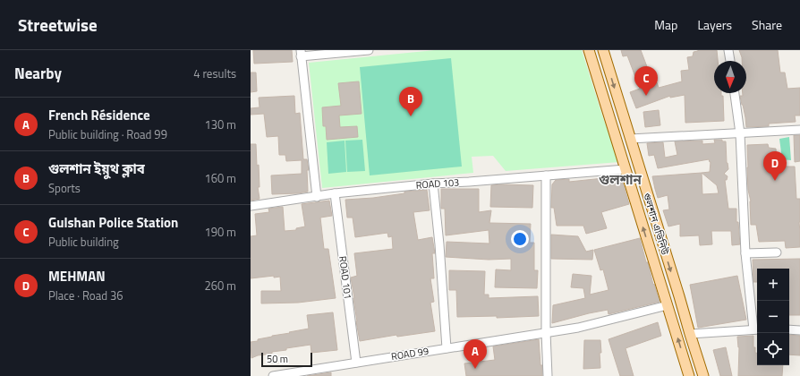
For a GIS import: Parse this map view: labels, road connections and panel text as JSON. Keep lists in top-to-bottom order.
{
  "streets": {
    "main road": ["গুলশান এভিনিউ"],
    "street": ["ROAD 103", "ROAD 101", "ROAD 99"]
  },
  "crossings": [
    ["ROAD 103", "গুলশান এভিনিউ"],
    ["ROAD 103", "ROAD 101"],
    ["গুলশান এভিনিউ", "ROAD 99"],
    ["ROAD 101", "ROAD 99"]
  ],
  "districts": ["গুলশান"],
  "scale_bar": "50 m",
  "north": "bottom",
  "page": {
    "header": "Streetwise",
    "nav": ["Map", "Layers", "Share"],
    "heading": ["Nearby", "4 results"],
    "pins": [
      "C",
      "B",
      "D",
      "A"
    ],
    "list": [
      {
        "mark": "A",
        "name": "French Résidence",
        "note": "Public building · Road 99",
        "value": "130 m"
      },
      {
        "mark": "B",
        "name": "গুলশান ইয়ুথ ক্লাব",
        "note": "Sports",
        "value": "160 m"
      },
      {
        "mark": "C",
        "name": "Gulshan Police Station",
        "note": "Public building",
        "value": "190 m"
      },
      {
        "mark": "D",
        "name": "MEHMAN",
        "note": "Place · Road 36",
        "value": "260 m"
      }
    ],
    "map_buttons": ["+", "−"],
    "scale": "50 m"
  }
}
